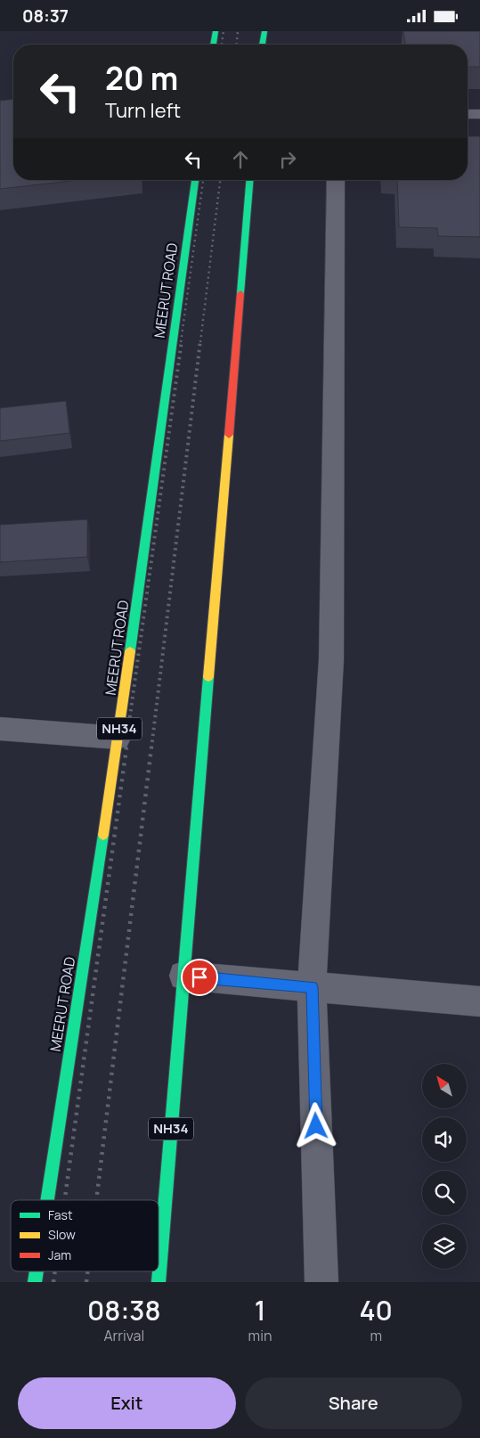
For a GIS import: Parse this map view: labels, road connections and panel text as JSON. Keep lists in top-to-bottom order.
{
  "streets": {
    "highway": ["MEERUT ROAD", "NH34"]
  },
  "legend": ["Fast", "Slow", "Jam"],
  "north": "top left",
  "page": {
    "status": "08:37",
    "turn": ["20 m", "Turn left"],
    "eta": [
      "08:38",
      "Arrival",
      "1",
      "min",
      "40",
      "m"
    ],
    "buttons": ["Exit", "Share"]
  }
}
